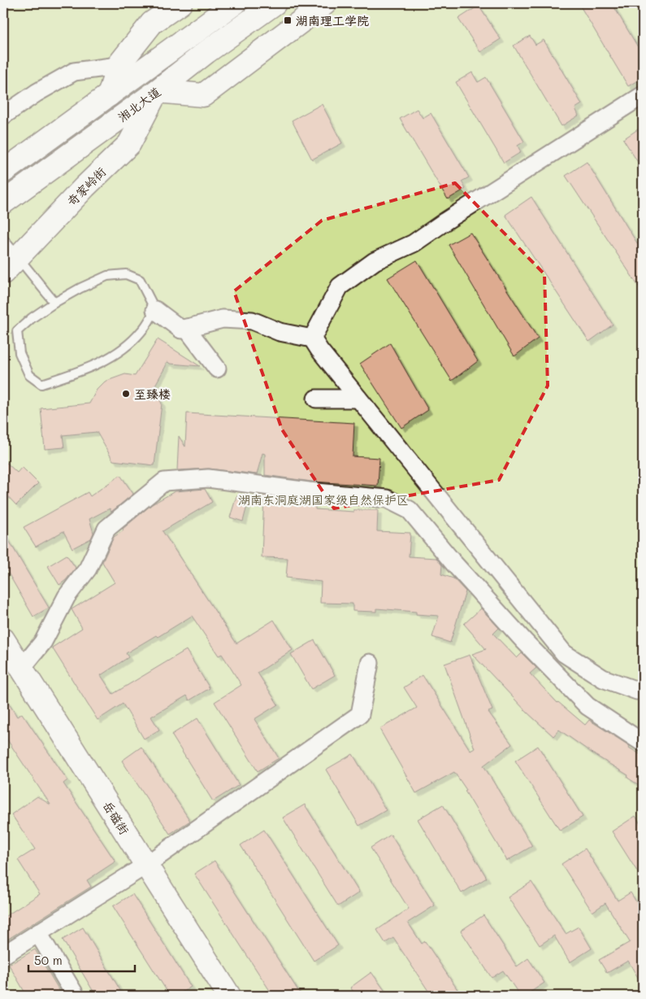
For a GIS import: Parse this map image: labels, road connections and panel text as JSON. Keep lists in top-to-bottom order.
{
  "streets": {
    "main road": ["湘北大道", "奇家岭街", "岳磁街"]
  },
  "crossings": [
    ["湘北大道", "奇家岭街"]
  ],
  "parks": ["湖南东洞庭湖国家级自然保护区"],
  "places": {
    "transit": ["湖南理工学院"],
    "other": ["至臻楼"]
  },
  "scale_bar": "50 m"
}
